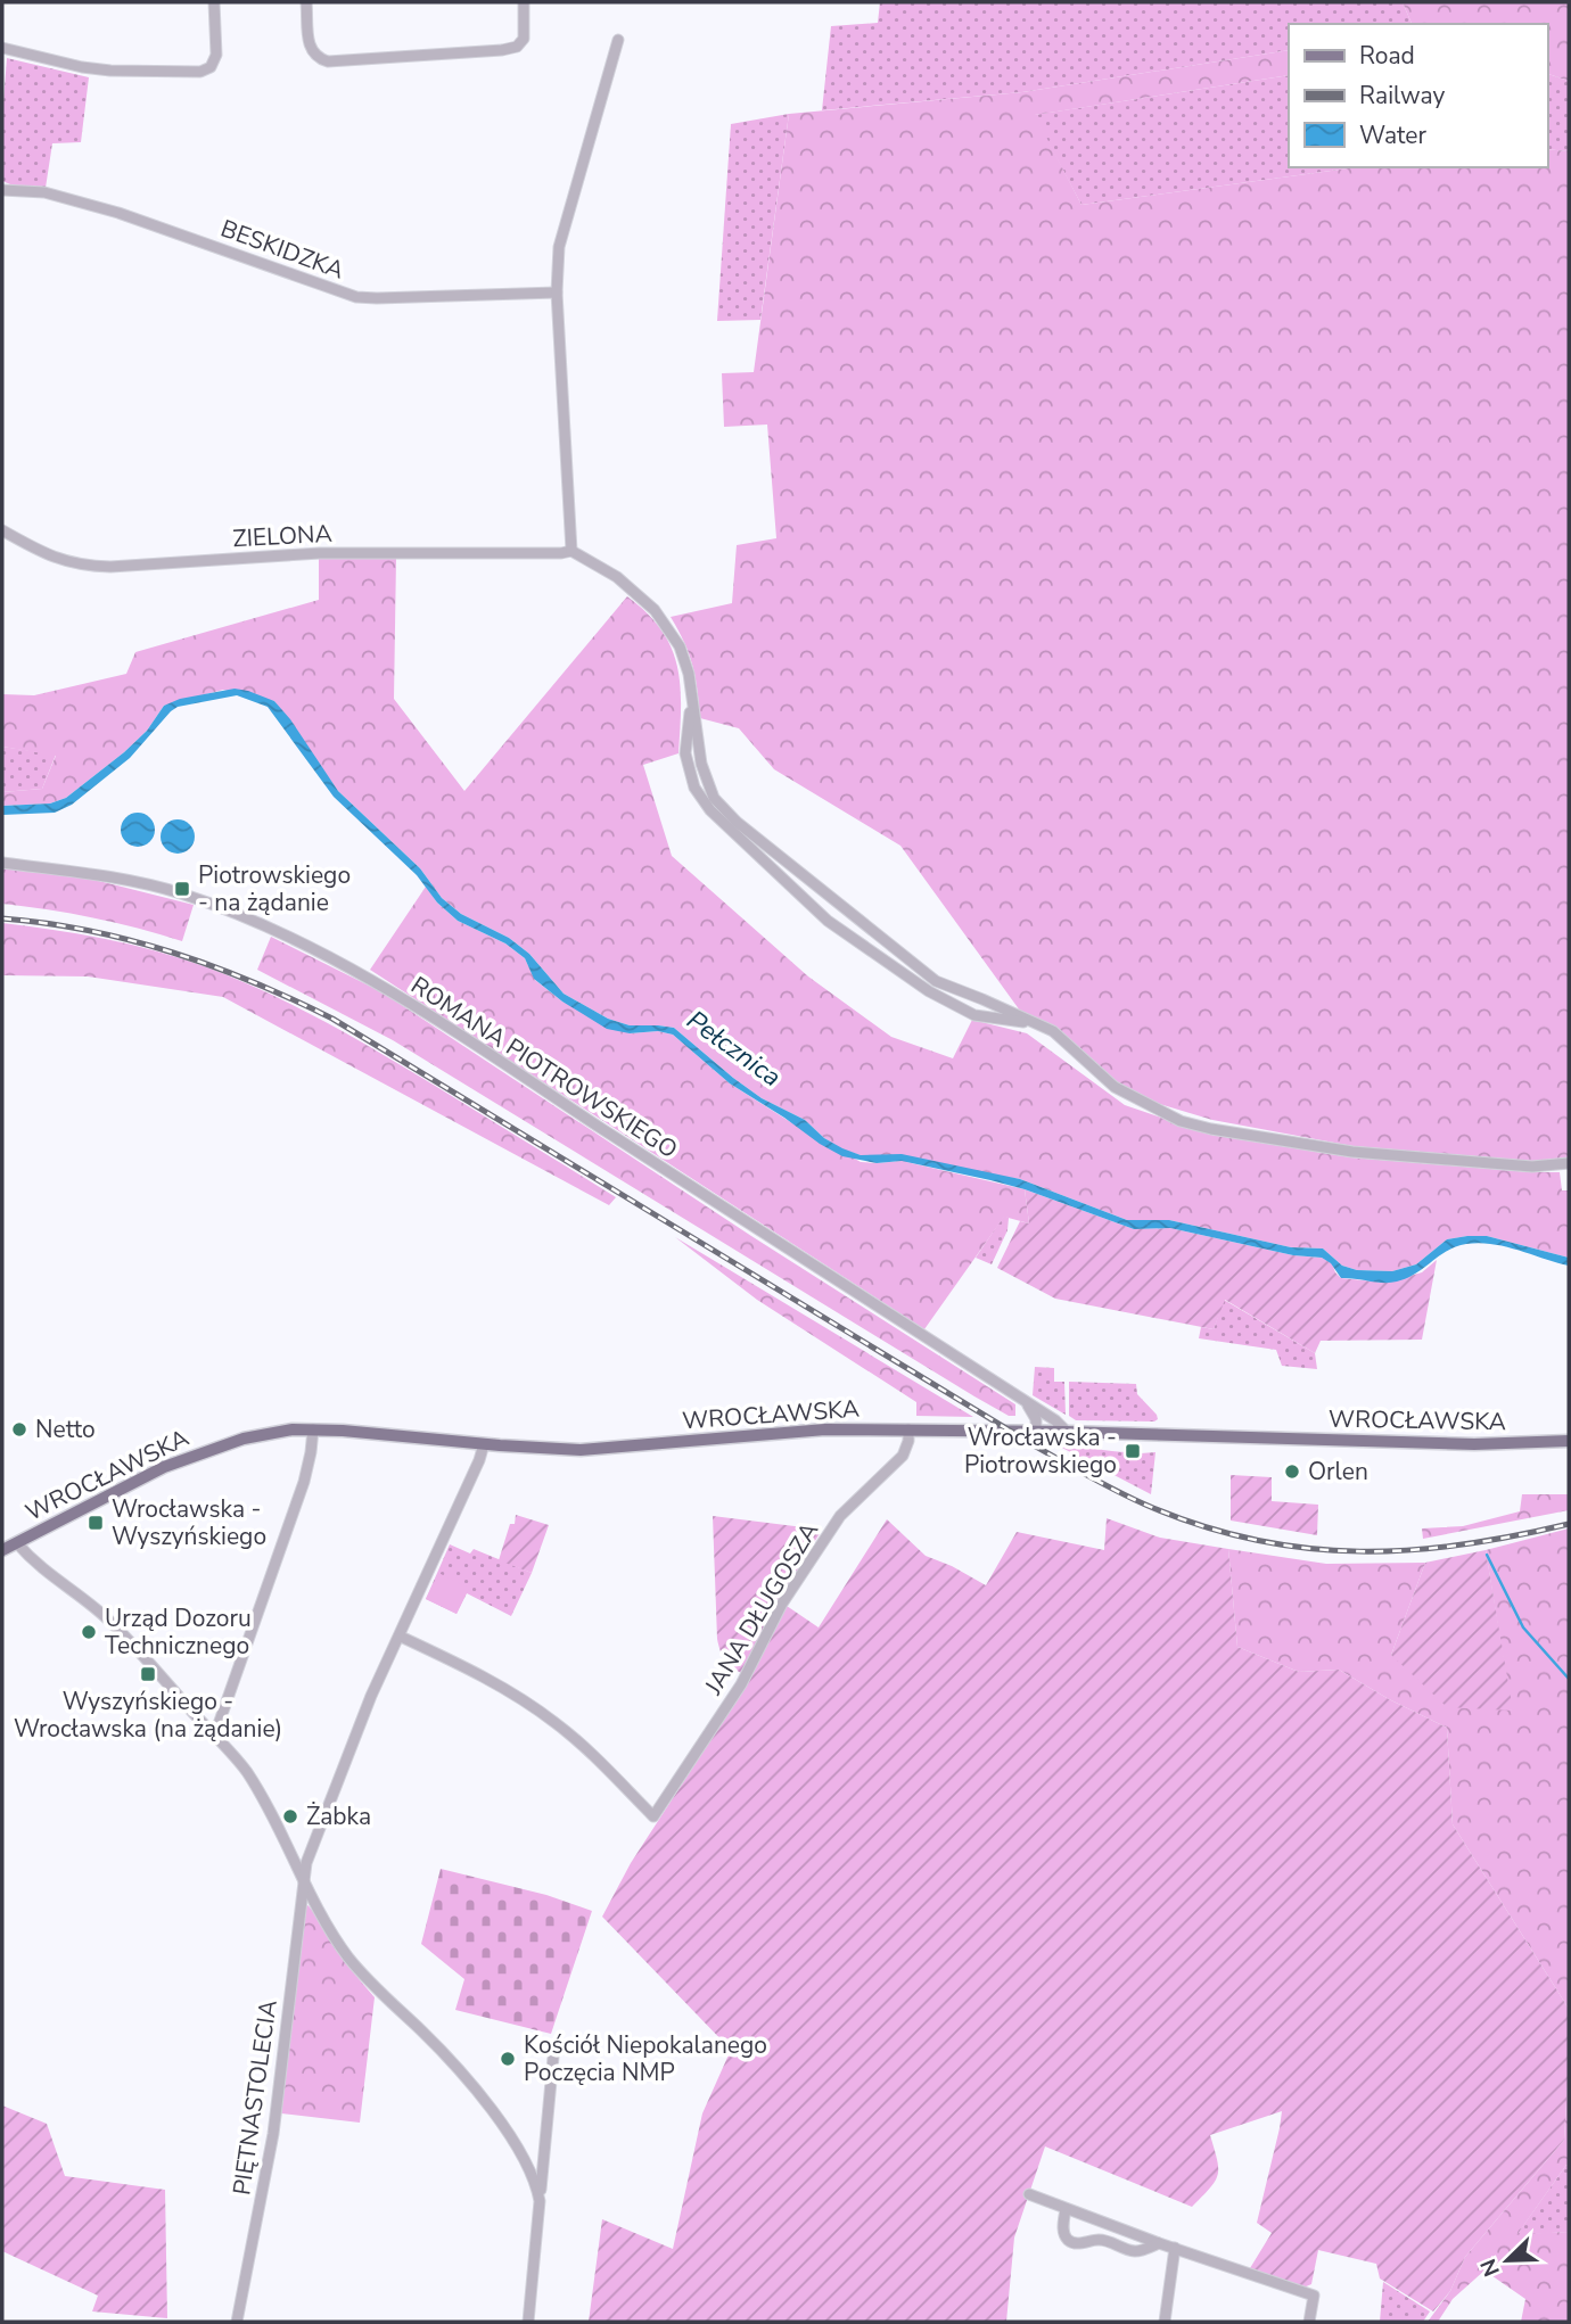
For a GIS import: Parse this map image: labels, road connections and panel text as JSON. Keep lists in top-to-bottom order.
{
  "streets": {
    "main road": ["WROCŁAWSKA"],
    "street": [
      "BESKIDZKA",
      "ZIELONA",
      "ROMANA PIOTROWSKIEGO",
      "JANA DŁUGOSZA",
      "PIĘTNASTOLECIA"
    ]
  },
  "crossings": [
    ["ROMANA PIOTROWSKIEGO", "WROCŁAWSKA"],
    ["WROCŁAWSKA", "JANA DŁUGOSZA"],
    ["WROCŁAWSKA", "PIĘTNASTOLECIA"],
    ["JANA DŁUGOSZA", "PIĘTNASTOLECIA"]
  ],
  "water": ["Pełcznica"],
  "places": {
    "transit": [
      "Piotrowskiego - na żądanie",
      "Wrocławska - Piotrowskiego",
      "Wrocławska - Wyszyńskiego",
      "Wyszyńskiego - Wrocławska (na żądanie)"
    ],
    "other": [
      "Netto",
      "Orlen",
      "Urząd Dozoru Technicznego",
      "Żabka",
      "Kościół Niepokalanego Poczęcia NMP"
    ]
  },
  "legend": ["Road", "Railway", "Water"],
  "north": "bottom left"
}
